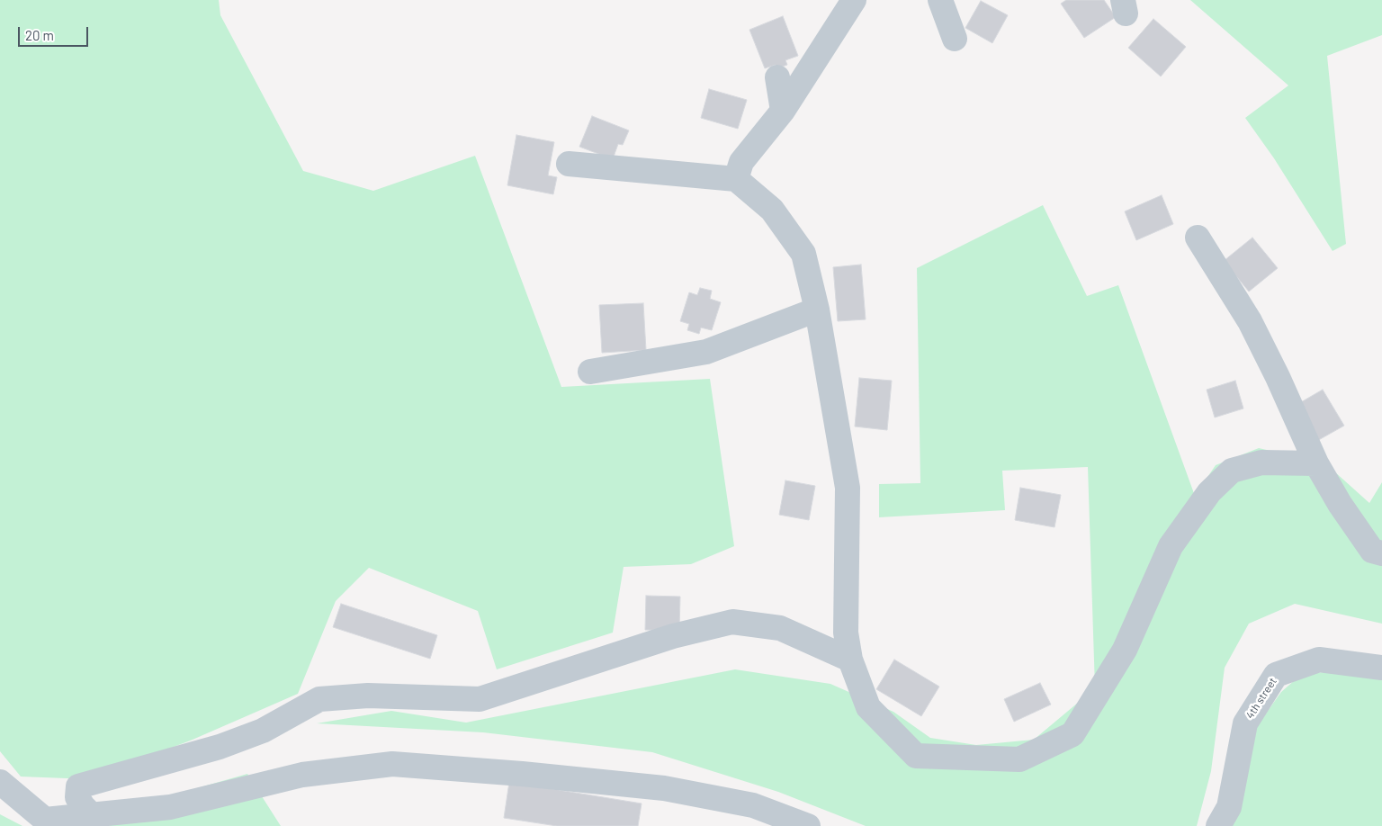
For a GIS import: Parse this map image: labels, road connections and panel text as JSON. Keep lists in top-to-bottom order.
{
  "streets": {
    "street": ["4th street"]
  },
  "scale_bar": "20 m"
}
